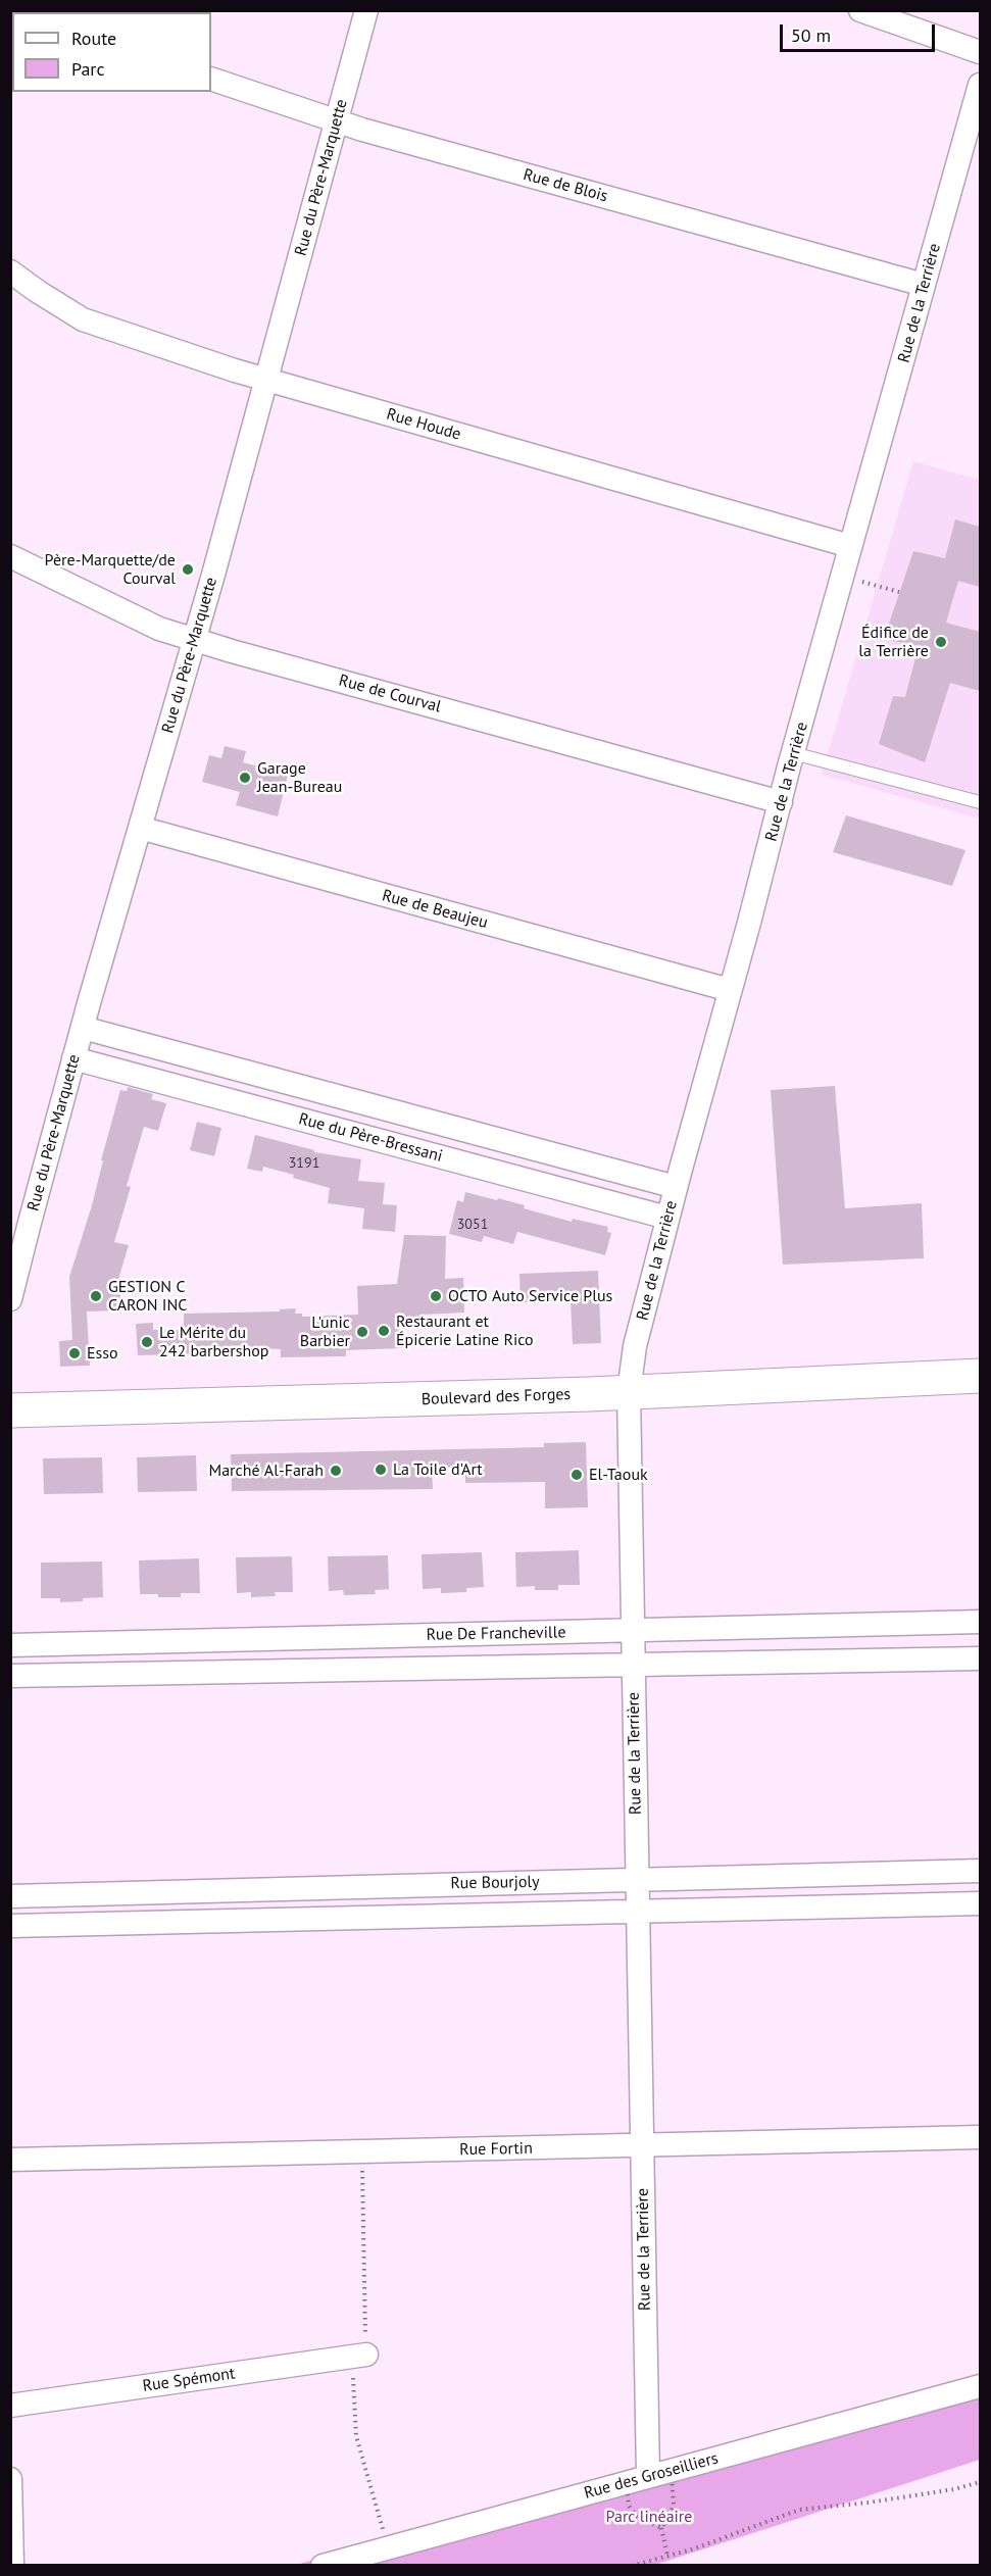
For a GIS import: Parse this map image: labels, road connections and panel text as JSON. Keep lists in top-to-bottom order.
{
  "streets": {
    "main road": ["Boulevard des Forges"],
    "street": [
      "Rue du Père-Marquette",
      "Rue de Blois",
      "Rue de la Terrière",
      "Rue Houde",
      "Rue de Courval",
      "Rue de Beaujeu",
      "Rue du Père-Bressani",
      "Rue De Francheville",
      "Rue Bourjoly",
      "Rue Fortin",
      "Rue Spémont",
      "Rue des Groseilliers"
    ]
  },
  "crossings": [
    ["Rue du Père-Marquette", "Rue de Blois"],
    ["Rue du Père-Marquette", "Rue Houde"],
    ["Rue du Père-Marquette", "Rue de Courval"],
    ["Rue du Père-Marquette", "Rue de Beaujeu"],
    ["Rue du Père-Marquette", "Rue du Père-Bressani"],
    ["Rue de Blois", "Rue de la Terrière"],
    ["Rue de la Terrière", "Rue Houde"],
    ["Rue de la Terrière", "Rue de Courval"],
    ["Rue de la Terrière", "Rue de Beaujeu"],
    ["Rue de la Terrière", "Rue du Père-Bressani"],
    ["Rue de la Terrière", "Boulevard des Forges"],
    ["Rue de la Terrière", "Rue De Francheville"],
    ["Rue de la Terrière", "Rue Bourjoly"],
    ["Rue de la Terrière", "Rue Fortin"],
    ["Rue de la Terrière", "Rue des Groseilliers"]
  ],
  "parks": ["Parc linéaire"],
  "places": [
    "Père-Marquette/de Courval",
    "Édifice de la Terrière",
    "Garage Jean-Bureau",
    "GESTION C CARON INC",
    "OCTO Auto Service Plus",
    "Restaurant et Épicerie Latine Rico",
    "L'unic Barbier",
    "Le Mérite du 242 barbershop",
    "Esso",
    "La Toile d'Art",
    "Marché Al-Farah",
    "El-Taouk"
  ],
  "house_numbers": ["3191", "3051"],
  "legend": ["Route", "Parc"],
  "scale_bar": "50 m"
}
